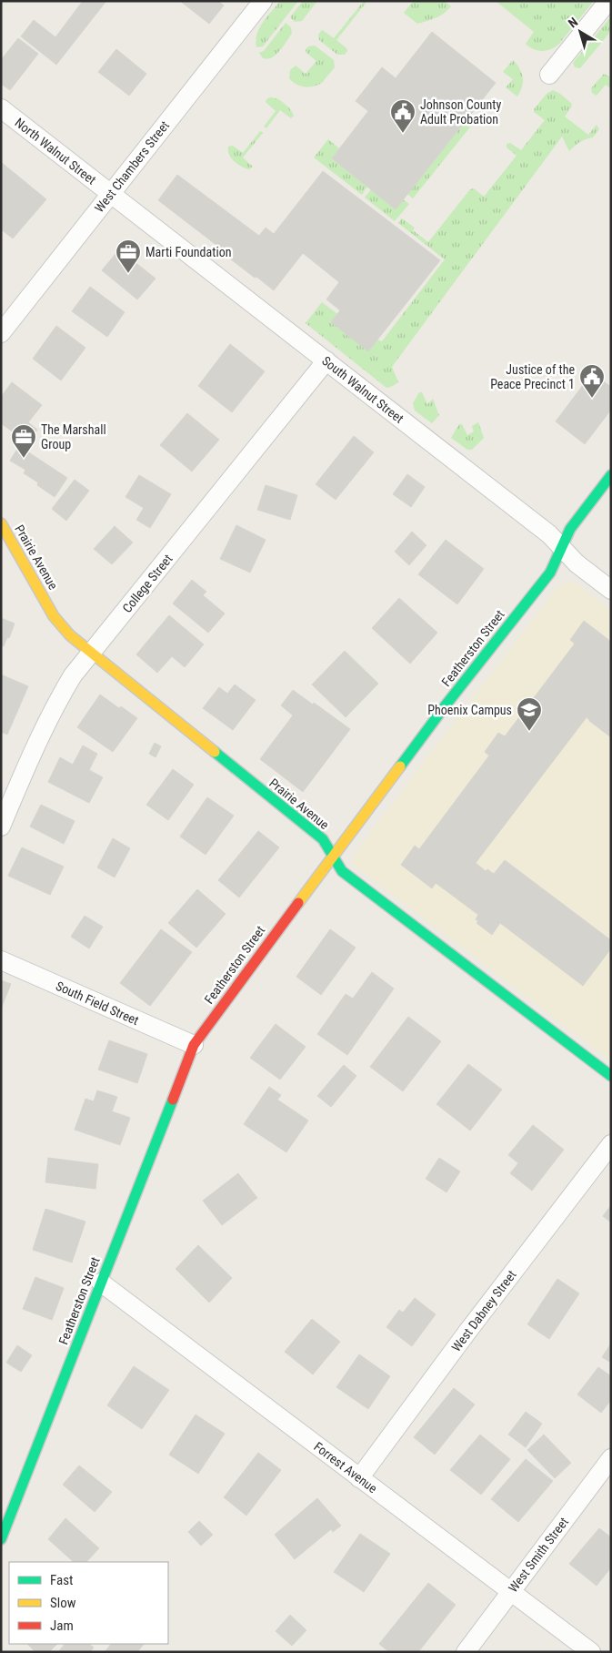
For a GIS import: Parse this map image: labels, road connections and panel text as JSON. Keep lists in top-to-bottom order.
{
  "streets": {
    "street": [
      "North Walnut Street",
      "West Chambers Street",
      "South Walnut Street",
      "Prairie Avenue",
      "College Street",
      "Featherston Street",
      "South Field Street",
      "West Dabney Street",
      "Forrest Avenue",
      "West Smith Street"
    ]
  },
  "crossings": [
    ["North Walnut Street", "West Chambers Street"],
    ["North Walnut Street", "South Walnut Street"],
    ["West Chambers Street", "South Walnut Street"],
    ["South Walnut Street", "College Street"],
    ["South Walnut Street", "Featherston Street"],
    ["Prairie Avenue", "College Street"],
    ["Prairie Avenue", "Featherston Street"],
    ["Featherston Street", "South Field Street"],
    ["Featherston Street", "Forrest Avenue"],
    ["West Dabney Street", "Forrest Avenue"],
    ["Forrest Avenue", "West Smith Street"]
  ],
  "places": {
    "public building": ["Johnson County Adult Probation", "Justice of the Peace Precinct 1"],
    "office": ["Marti Foundation", "The Marshall Group"],
    "school or university": ["Phoenix Campus"]
  },
  "legend": ["Fast", "Slow", "Jam"],
  "north": "top left"
}
